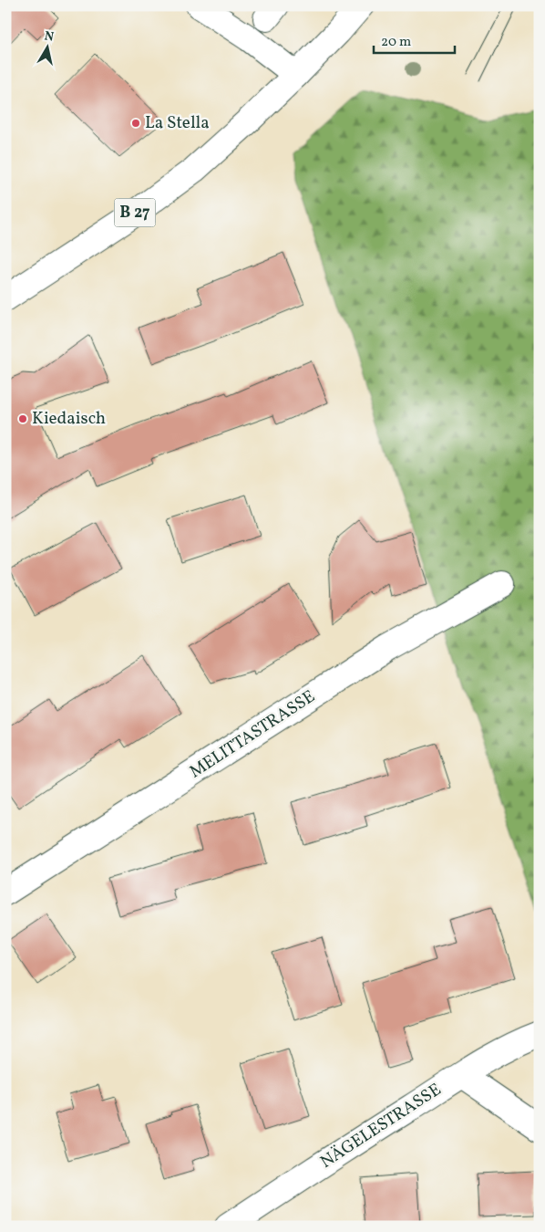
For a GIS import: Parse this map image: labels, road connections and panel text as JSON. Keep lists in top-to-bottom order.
{
  "streets": {
    "street": ["B 27", "MELITTASTRASSE", "NÄGELESTRASSE"]
  },
  "places": ["La Stella", "Kiedaisch"],
  "scale_bar": "20 m",
  "north": "top"
}
